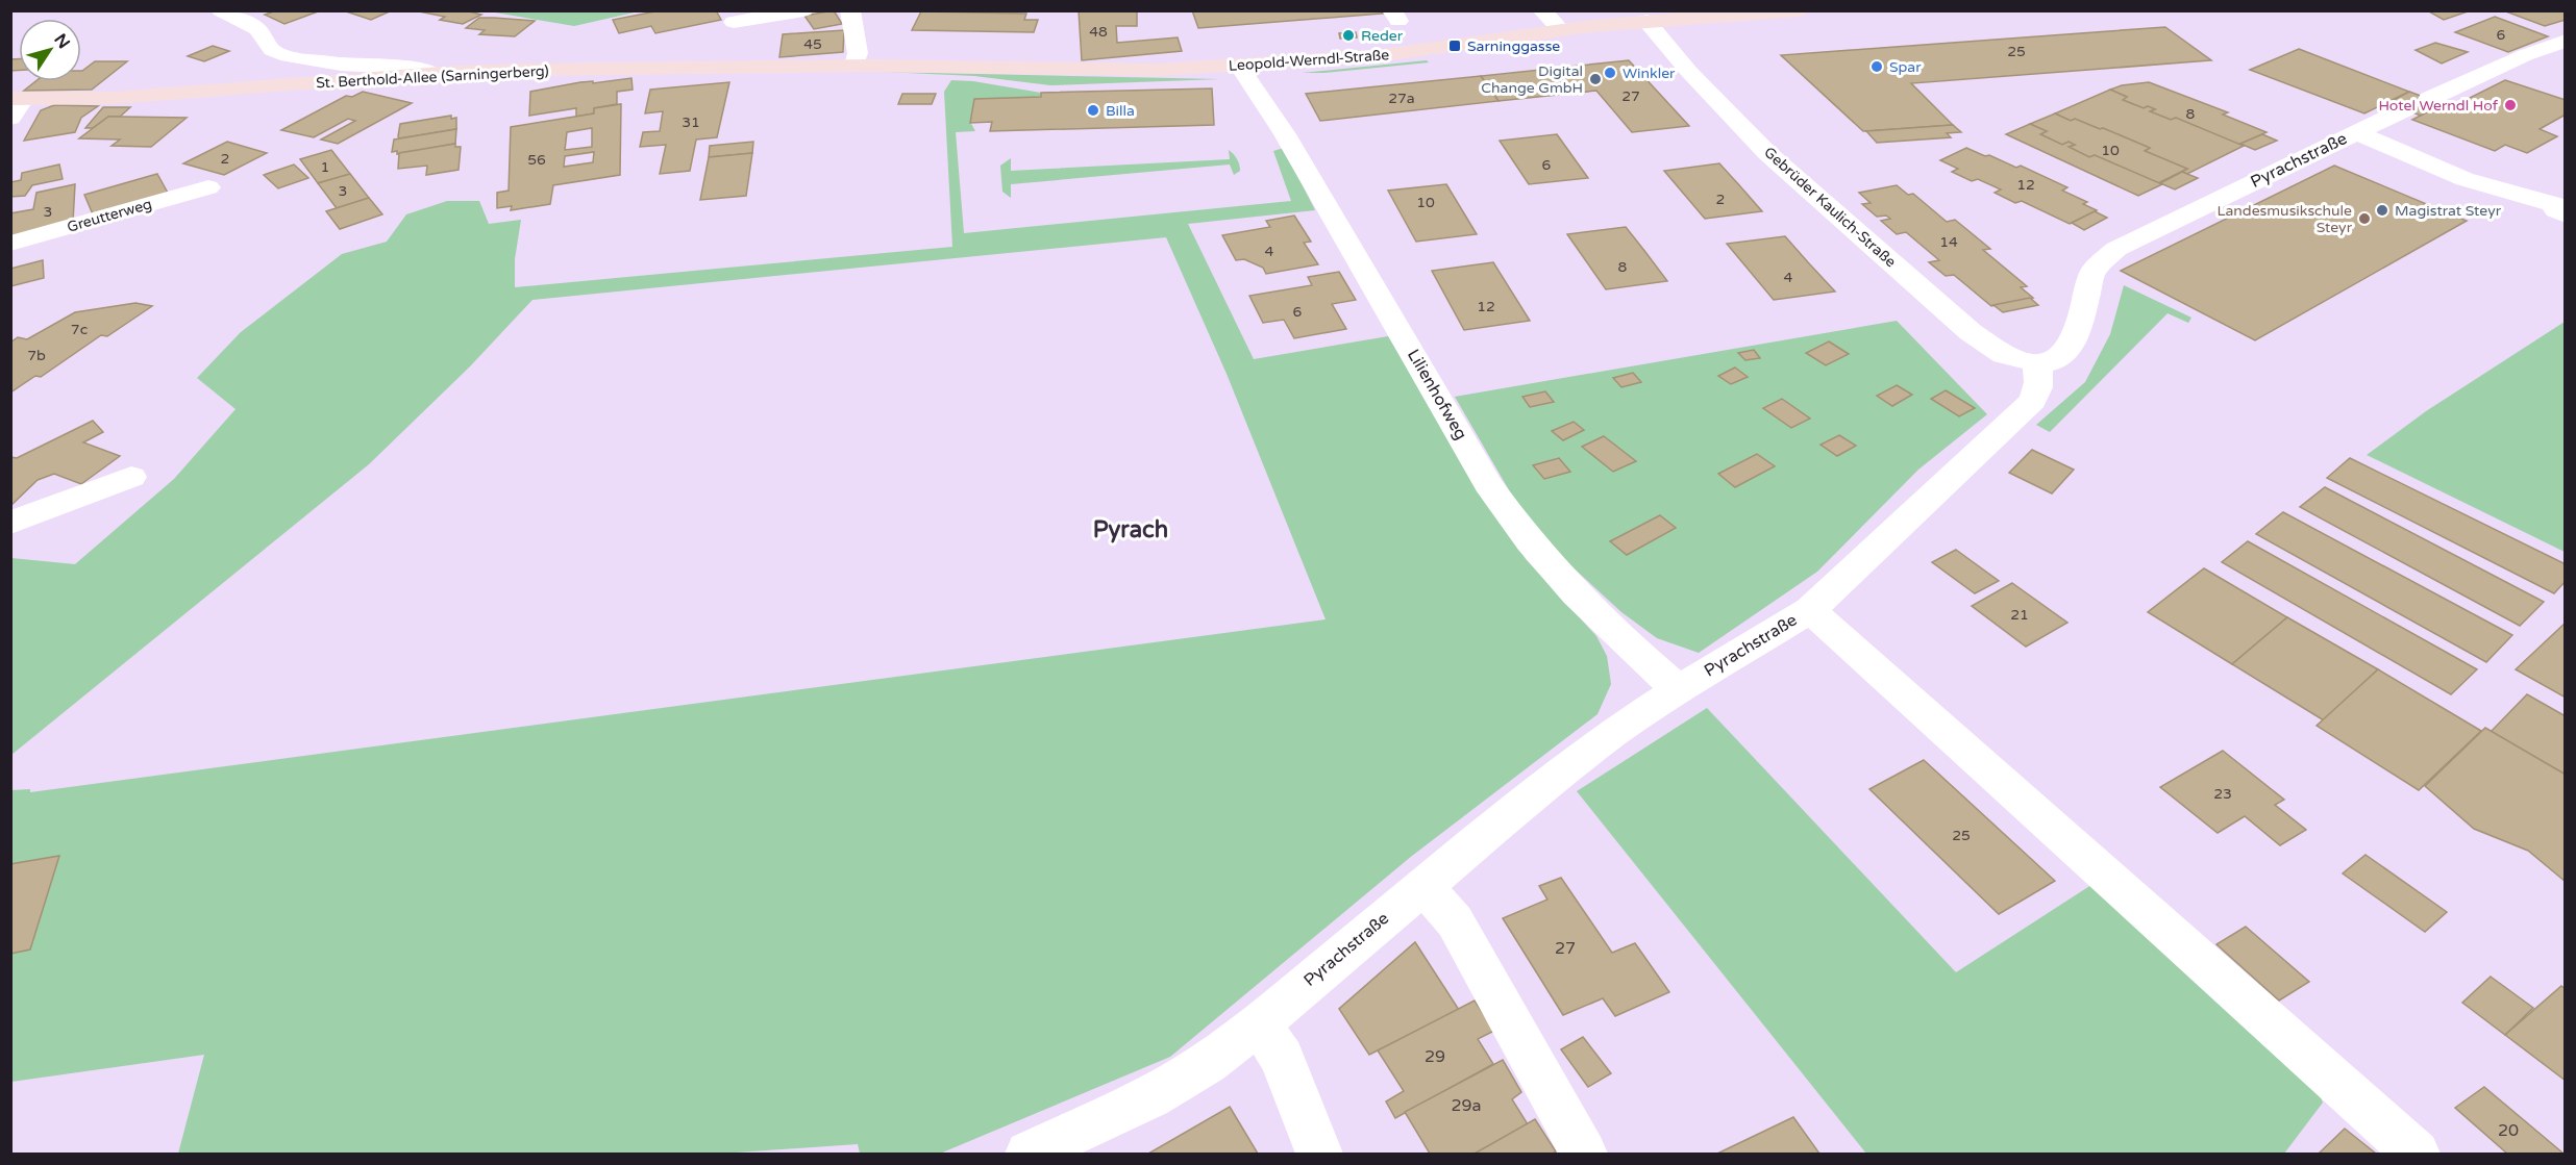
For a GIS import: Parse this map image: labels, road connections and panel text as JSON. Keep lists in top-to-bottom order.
{
  "streets": {
    "street": [
      "Leopold-Werndl-Straße",
      "St. Berthold-Allee (Sarningerberg)",
      "Pyrachstraße",
      "Gebrüder Kaulich-Straße",
      "Greutterweg",
      "Lilienhofweg"
    ]
  },
  "crossings": [
    ["Leopold-Werndl-Straße", "St. Berthold-Allee (Sarningerberg)"],
    ["Leopold-Werndl-Straße", "Gebrüder Kaulich-Straße"],
    ["Leopold-Werndl-Straße", "Lilienhofweg"],
    ["Pyrachstraße", "Gebrüder Kaulich-Straße"],
    ["Pyrachstraße", "Lilienhofweg"]
  ],
  "districts": ["Pyrach"],
  "places": {
    "other": [
      "Reder",
      "Spar",
      "Winkler",
      "Digital Change GmbH",
      "Hotel Werndl Hof",
      "Billa",
      "Magistrat Steyr",
      "Landesmusikschule Steyr"
    ],
    "transit": ["Sarninggasse"]
  },
  "house_numbers": [
    "48",
    "6",
    "45",
    "25",
    "27",
    "27a",
    "8",
    "31",
    "10",
    "2",
    "56",
    "6",
    "1",
    "12",
    "3",
    "2",
    "10",
    "3",
    "14",
    "4",
    "8",
    "4",
    "12",
    "6",
    "7c",
    "7b",
    "21",
    "23",
    "25",
    "27",
    "29",
    "29a",
    "20"
  ],
  "north": "top right"
}
